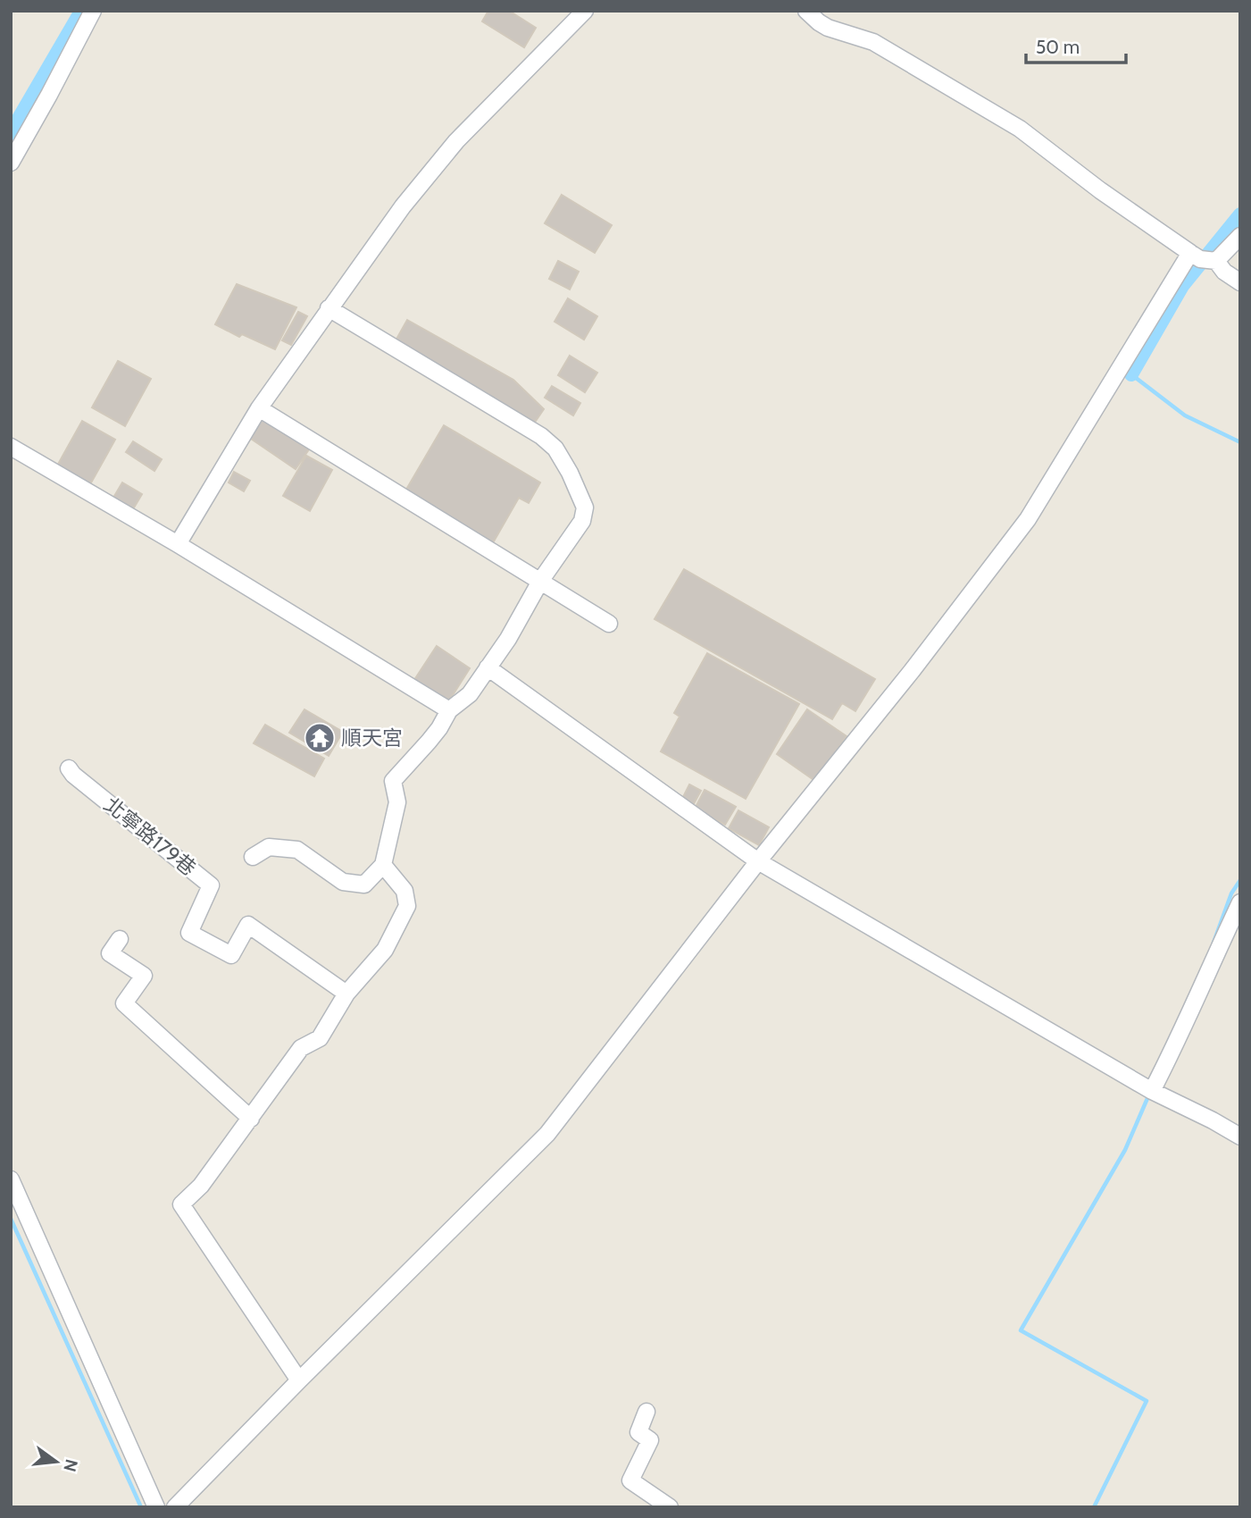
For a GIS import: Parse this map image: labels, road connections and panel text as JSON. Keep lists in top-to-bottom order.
{
  "streets": {
    "street": ["北寧路179巷"]
  },
  "places": {
    "temple": ["順天宮"]
  },
  "scale_bar": "50 m",
  "north": "right"
}
